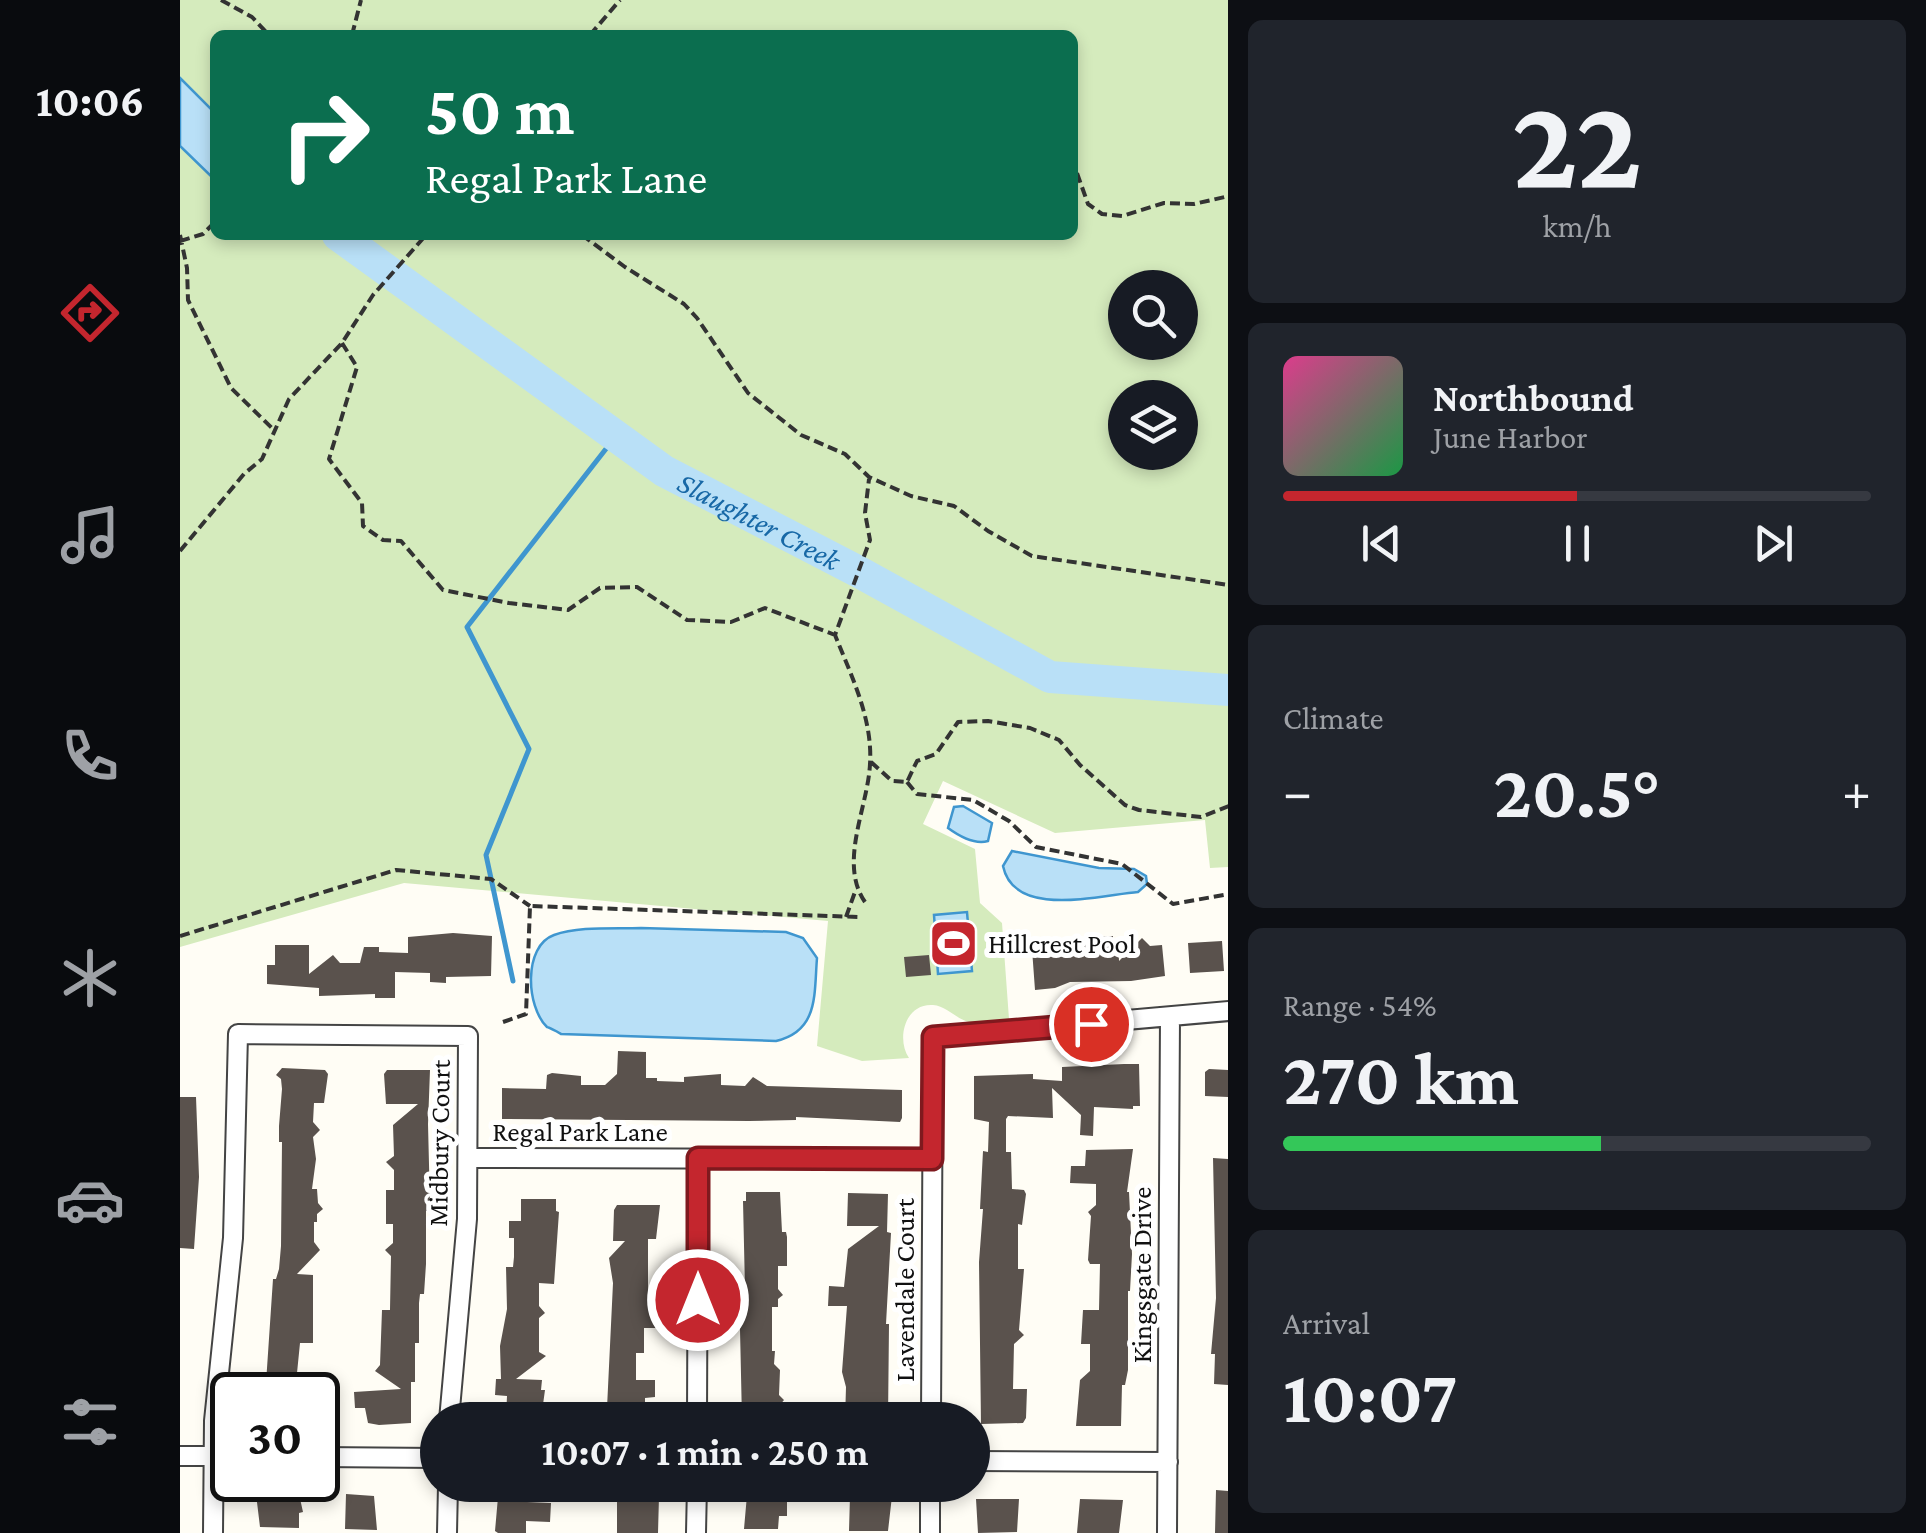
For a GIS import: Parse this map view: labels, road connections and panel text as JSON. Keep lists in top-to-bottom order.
{
  "streets": {
    "street": [
      "Regal Park Lane",
      "Midbury Court",
      "Kingsgate Drive",
      "Lavendale Court"
    ]
  },
  "crossings": [
    ["Regal Park Lane", "Midbury Court"],
    ["Regal Park Lane", "Lavendale Court"],
    ["Kingsgate Drive", "Lavendale Court"]
  ],
  "water": ["Slaughter Creek"],
  "places": {
    "sports": ["Hillcrest Pool"]
  },
  "page": {
    "tabs": "10:06",
    "tile": [
      ["22", "km/h"],
      "Climate",
      ["Range · 54%", "270 km"],
      ["Arrival", "10:07"]
    ],
    "turn": ["50 m", "Regal Park Lane"],
    "song": ["Northbound", "June Harbor"],
    "heat": ["−", "20.5°", "+"],
    "limit": "30",
    "trip": "10:07 · 1 min · 250 m"
  }
}
